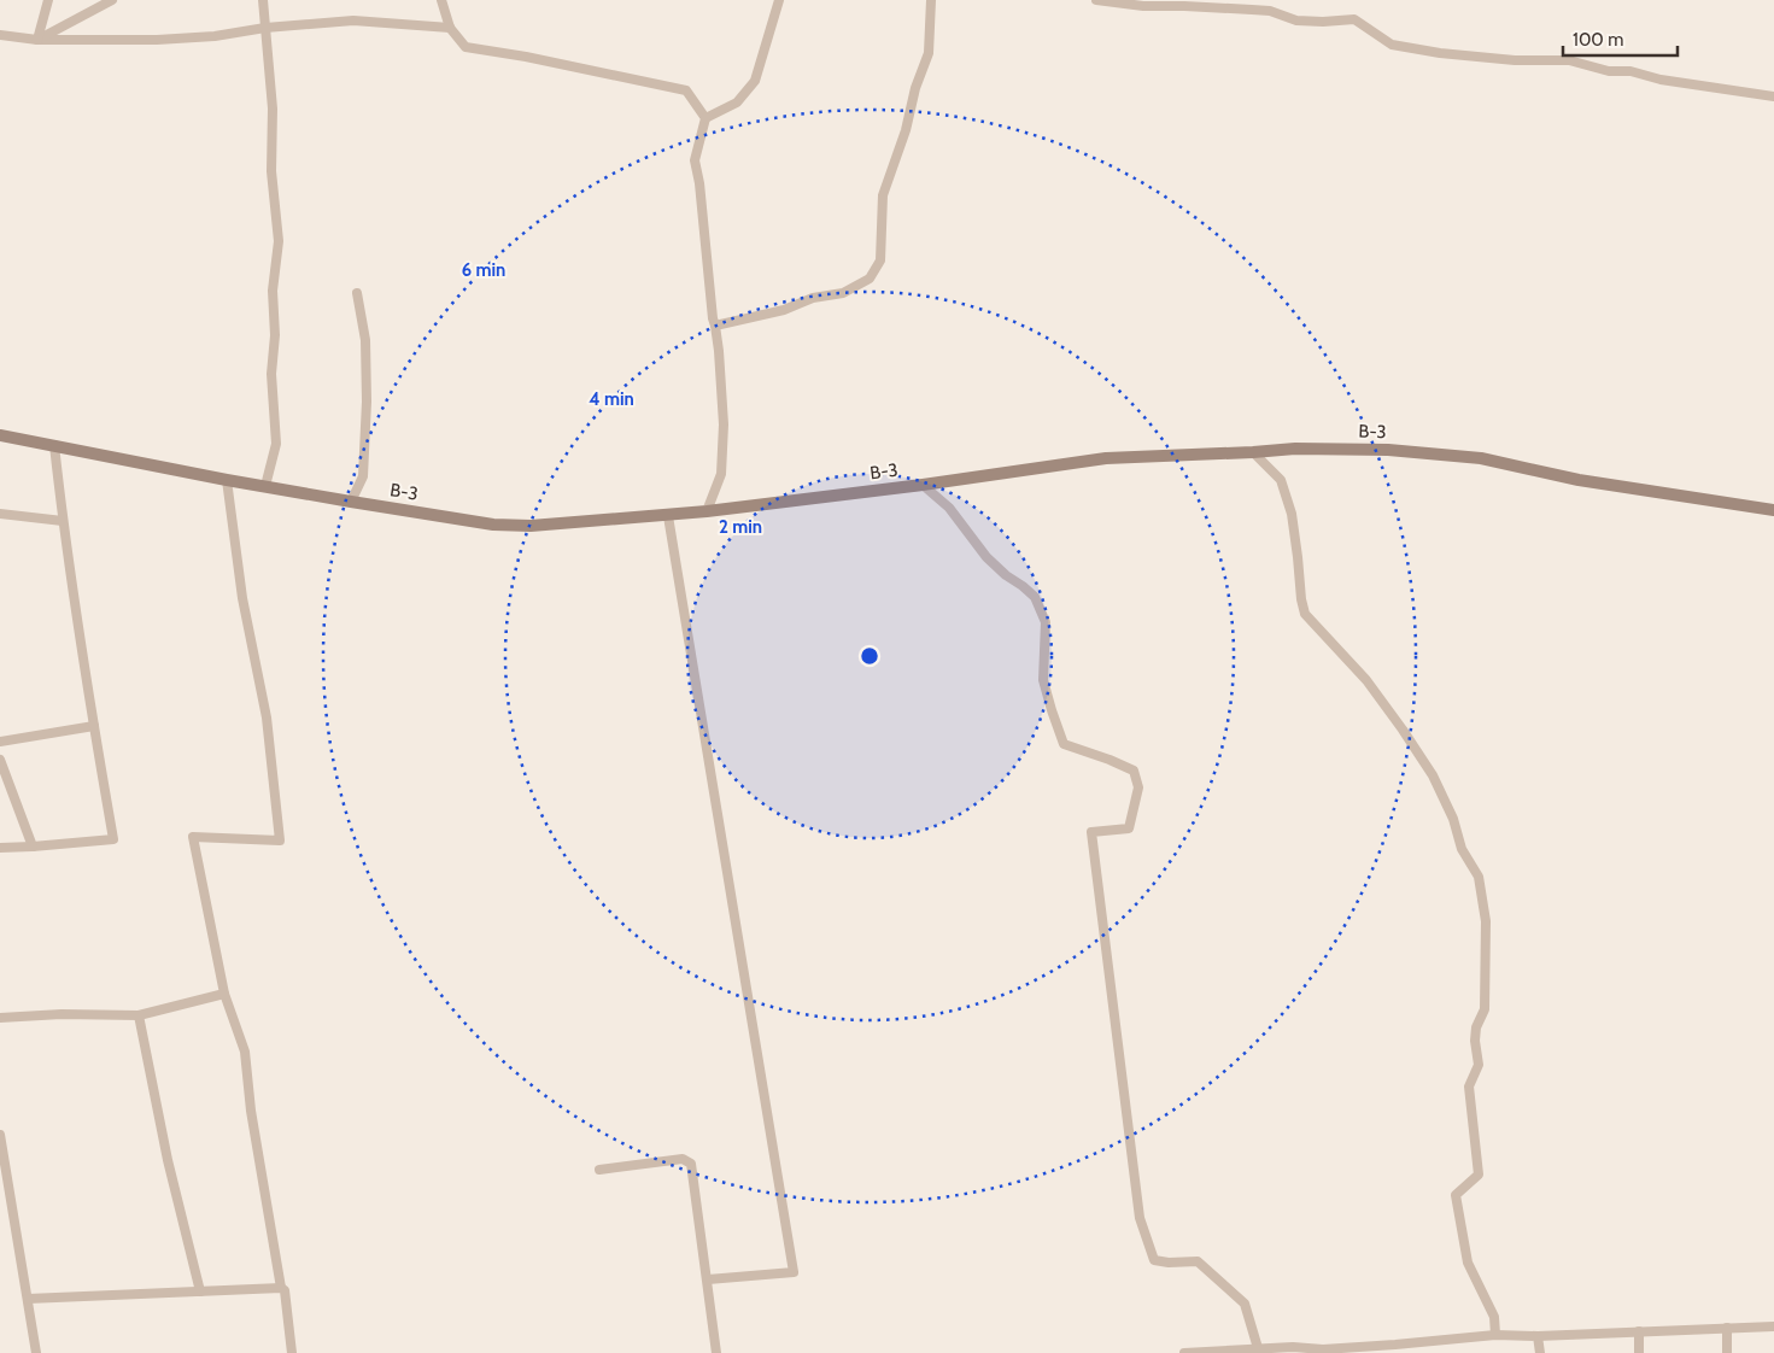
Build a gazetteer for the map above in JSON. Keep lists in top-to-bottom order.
{
  "streets": {
    "main road": ["B-3"]
  },
  "scale_bar": "100 m",
  "rings": ["6 min", "4 min", "2 min"]
}
